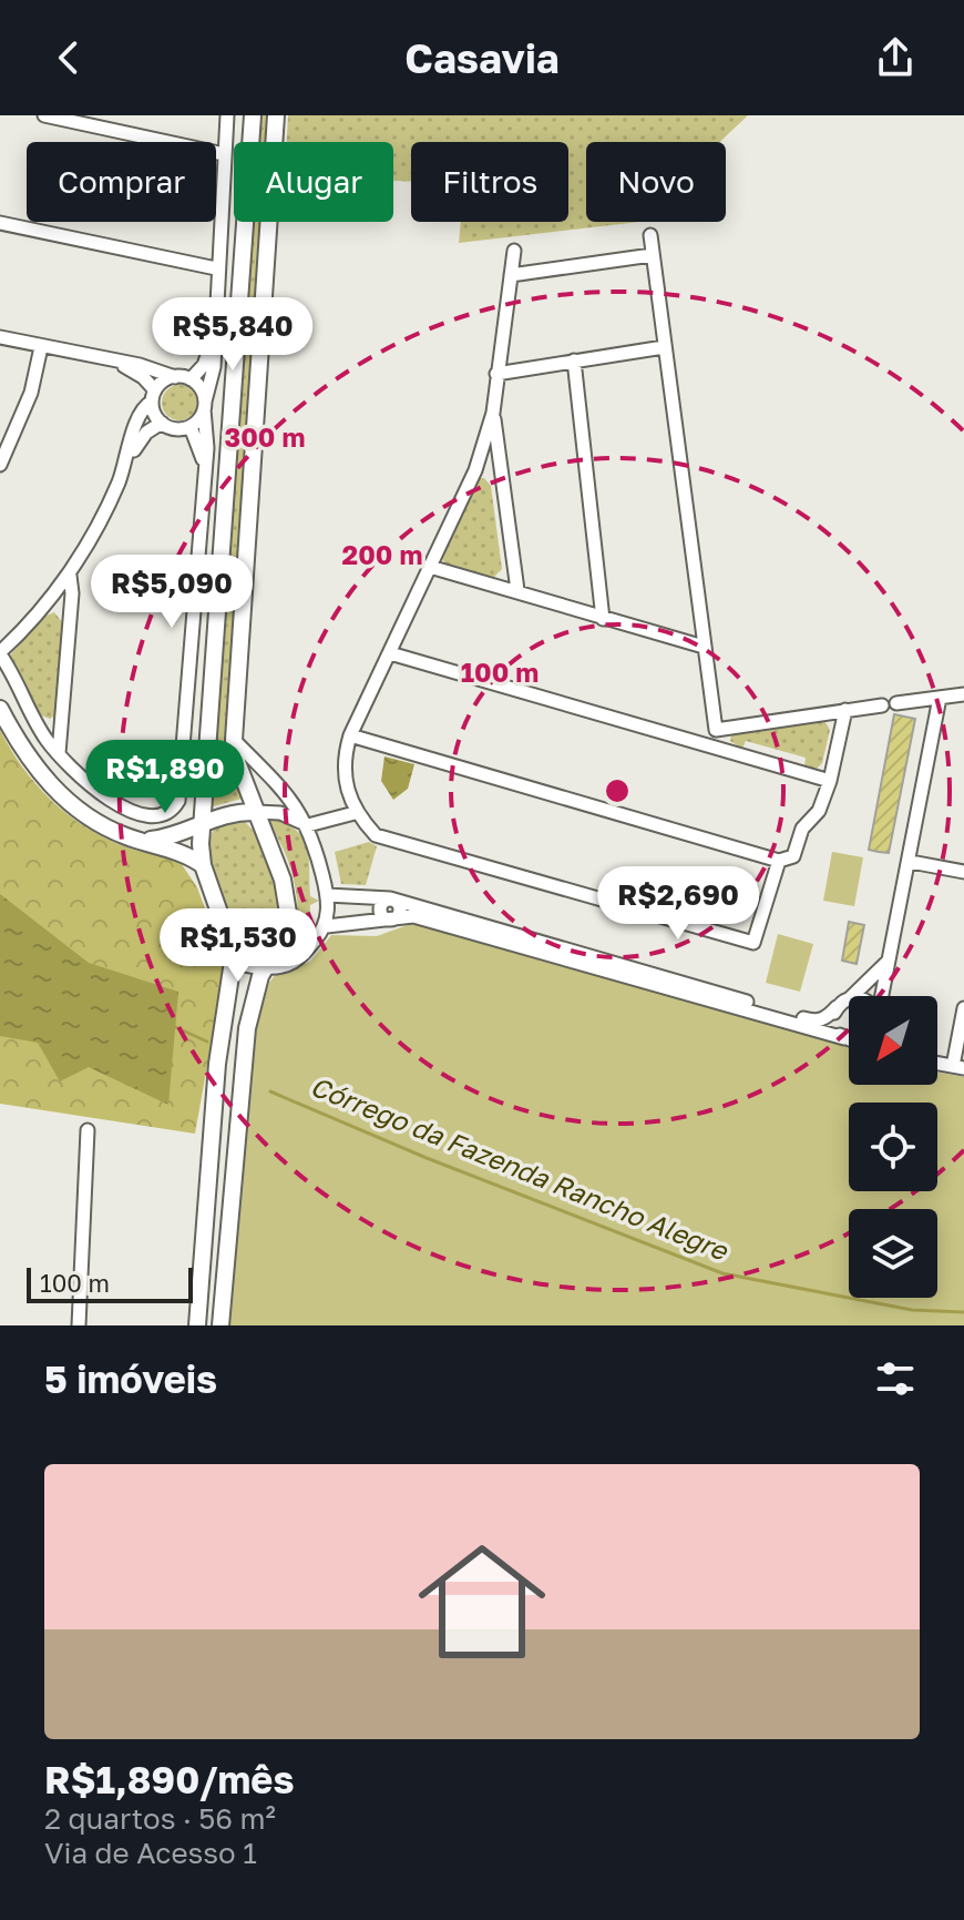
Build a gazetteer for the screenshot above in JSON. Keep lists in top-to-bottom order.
{
  "water": ["Córrego da Fazenda Rancho Alegre"],
  "scale_bar": "100 m",
  "north": "bottom left",
  "page": {
    "header": "Casavia",
    "chip": [
      "Comprar",
      "Alugar",
      "Filtros",
      "Novo"
    ],
    "price": [
      "R$5,840",
      "R$5,090",
      "R$1,890",
      "R$2,690",
      "R$1,530"
    ],
    "scale": "100 m",
    "heading": "5 imóveis",
    "list": [
      {
        "name": "R$1,890/mês",
        "note": "2 quartos · 56 m² · Via de Acesso 1"
      }
    ]
  },
  "rings": ["300 m", "200 m", "100 m"]
}
